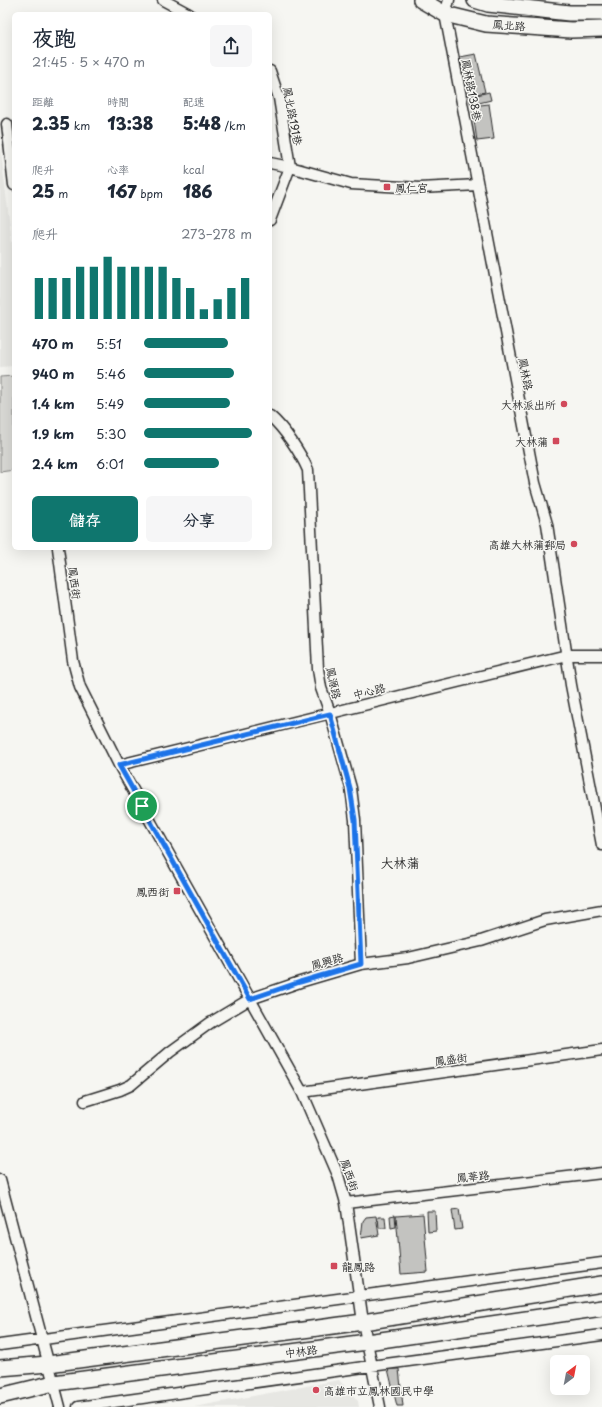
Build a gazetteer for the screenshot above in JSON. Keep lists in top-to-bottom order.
{
  "streets": {
    "street": [
      "鳳北路",
      "鳳林路138巷",
      "鳳北路191巷",
      "鳳林路",
      "鳳西街",
      "鳳源路",
      "中心路",
      "鳳興路",
      "鳳盛街",
      "鳳華路",
      "中林路"
    ]
  },
  "crossings": [
    ["鳳北路", "鳳林路138巷"],
    ["鳳林路138巷", "鳳林路"],
    ["鳳林路", "中心路"],
    ["鳳西街", "中心路"],
    ["鳳西街", "鳳興路"],
    ["鳳西街", "鳳盛街"],
    ["鳳西街", "鳳華路"],
    ["鳳源路", "中心路"],
    ["鳳源路", "鳳興路"]
  ],
  "districts": ["大林蒲"],
  "places": {
    "transit": [
      "鳳仁宮",
      "大林蒲",
      "鳳西街",
      "龍鳳路"
    ],
    "other": ["大林派出所", "高雄大林蒲郵局", "高雄市立鳳林國民中學"]
  },
  "north": "top right",
  "page": {
    "heading": ["夜跑", "21:45 · 5 × 470 m"],
    "stats": [
      ["距離", "2.35 km"],
      ["時間", "13:38"],
      ["配速", "5:48 /km"],
      ["爬升", "25 m"],
      ["心率", "167 bpm"],
      ["kcal", "186"]
    ],
    "chart": ["爬升", "273–278 m"],
    "list": [
      {
        "name": "470 m",
        "note": "5:51"
      },
      {
        "name": "940 m",
        "note": "5:46"
      },
      {
        "name": "1.4 km",
        "note": "5:49"
      },
      {
        "name": "1.9 km",
        "note": "5:30"
      },
      {
        "name": "2.4 km",
        "note": "6:01"
      }
    ],
    "buttons": ["儲存", "分享"]
  }
}
